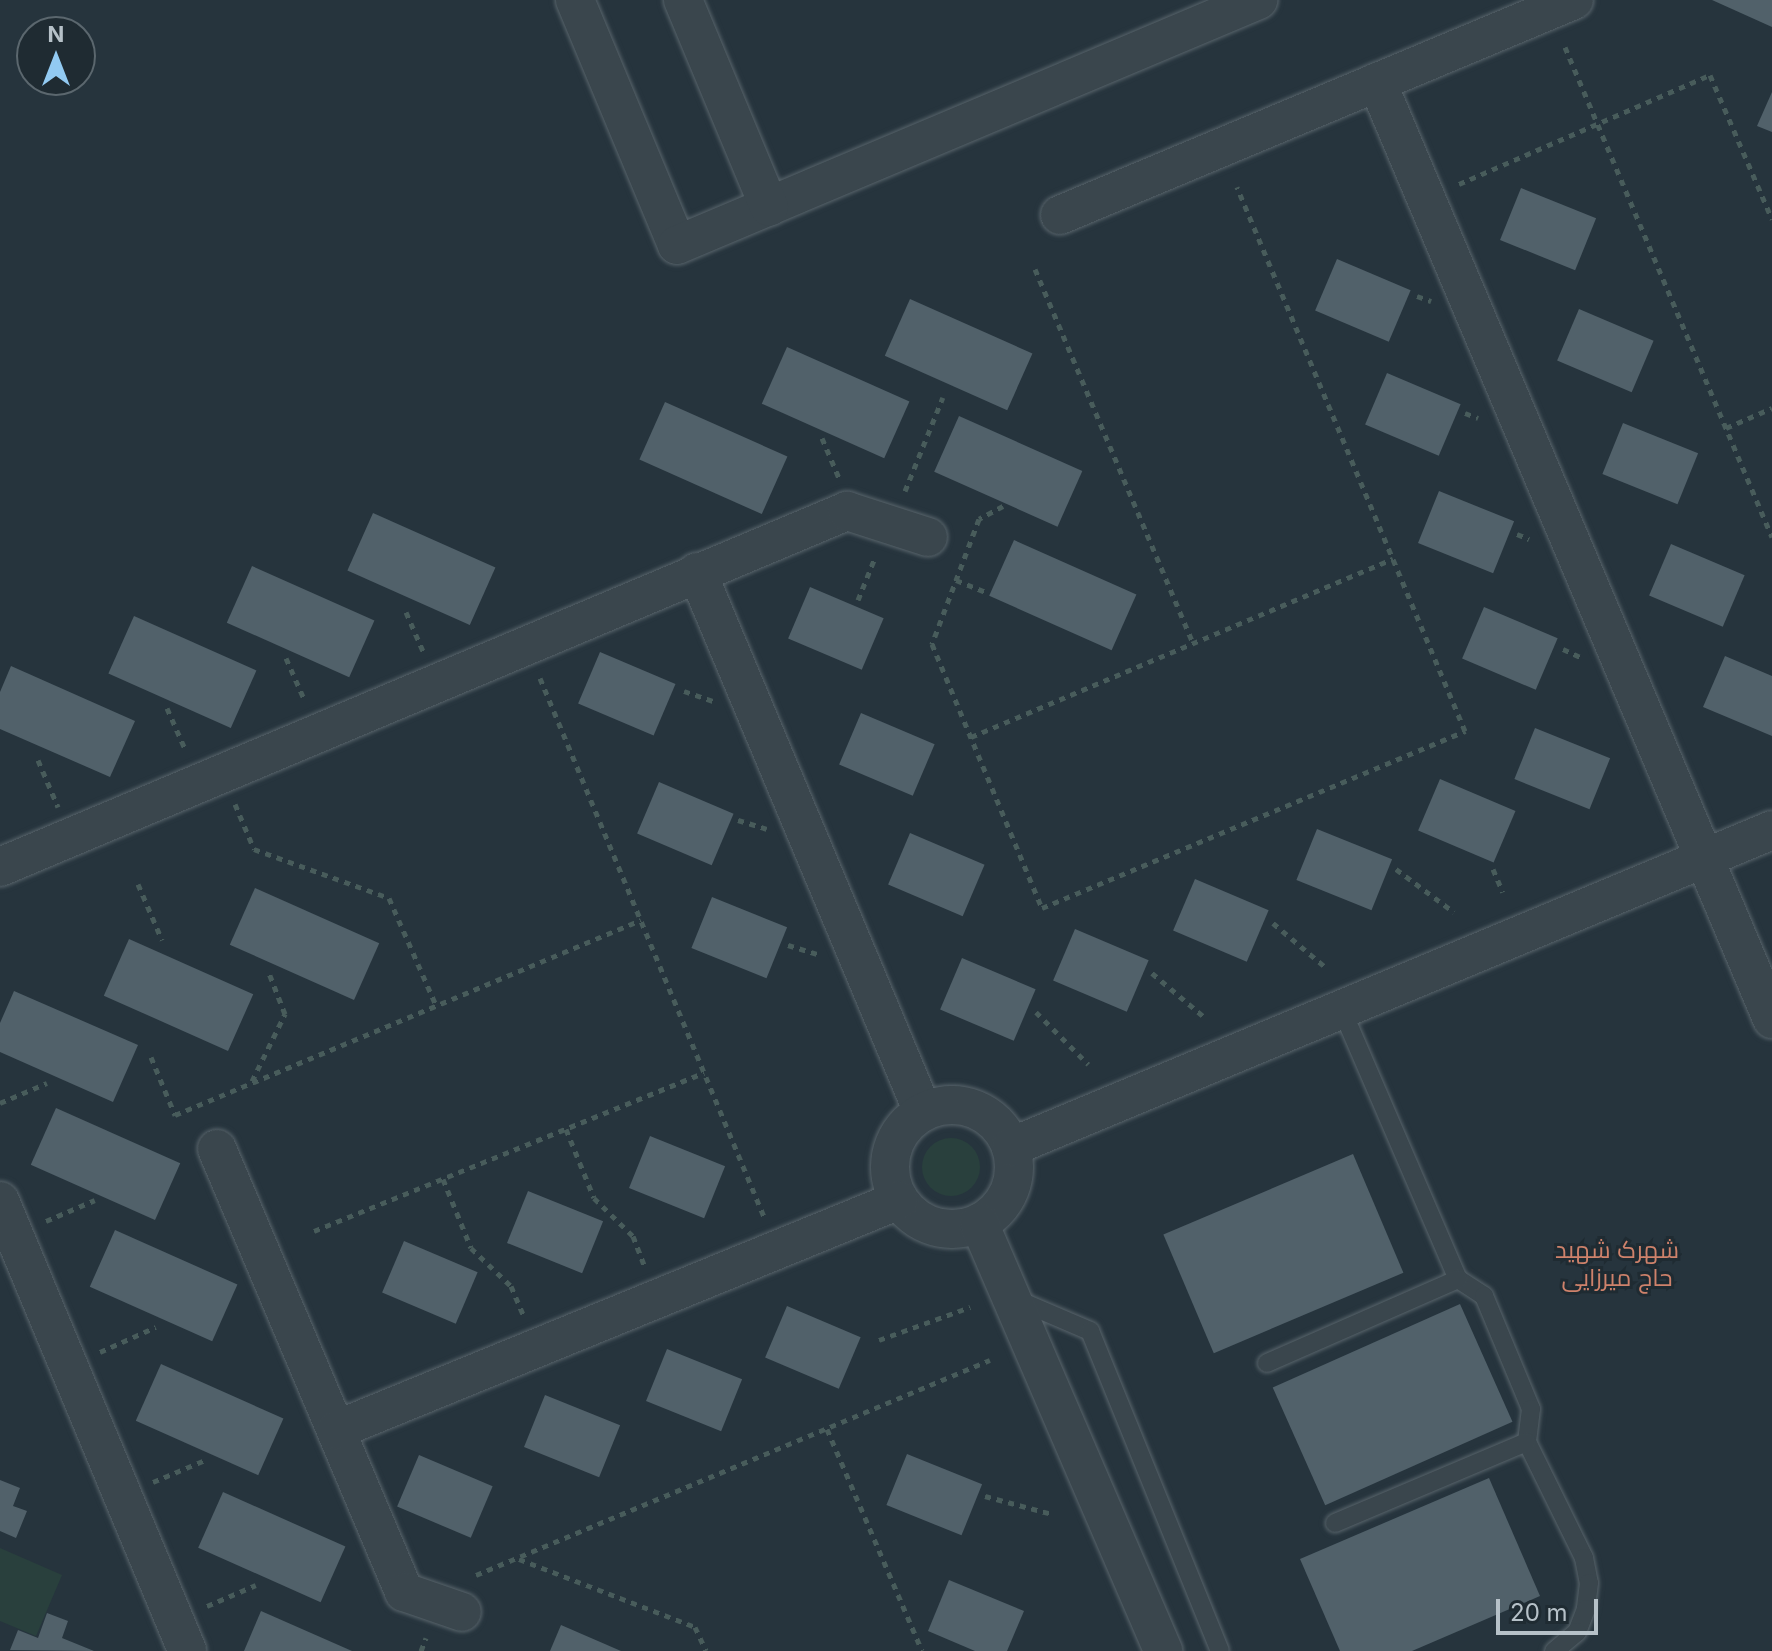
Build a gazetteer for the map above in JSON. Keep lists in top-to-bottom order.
{
  "districts": ["شهرک شهید حاج میرزایی"],
  "scale_bar": "20 m",
  "north": "top"
}
